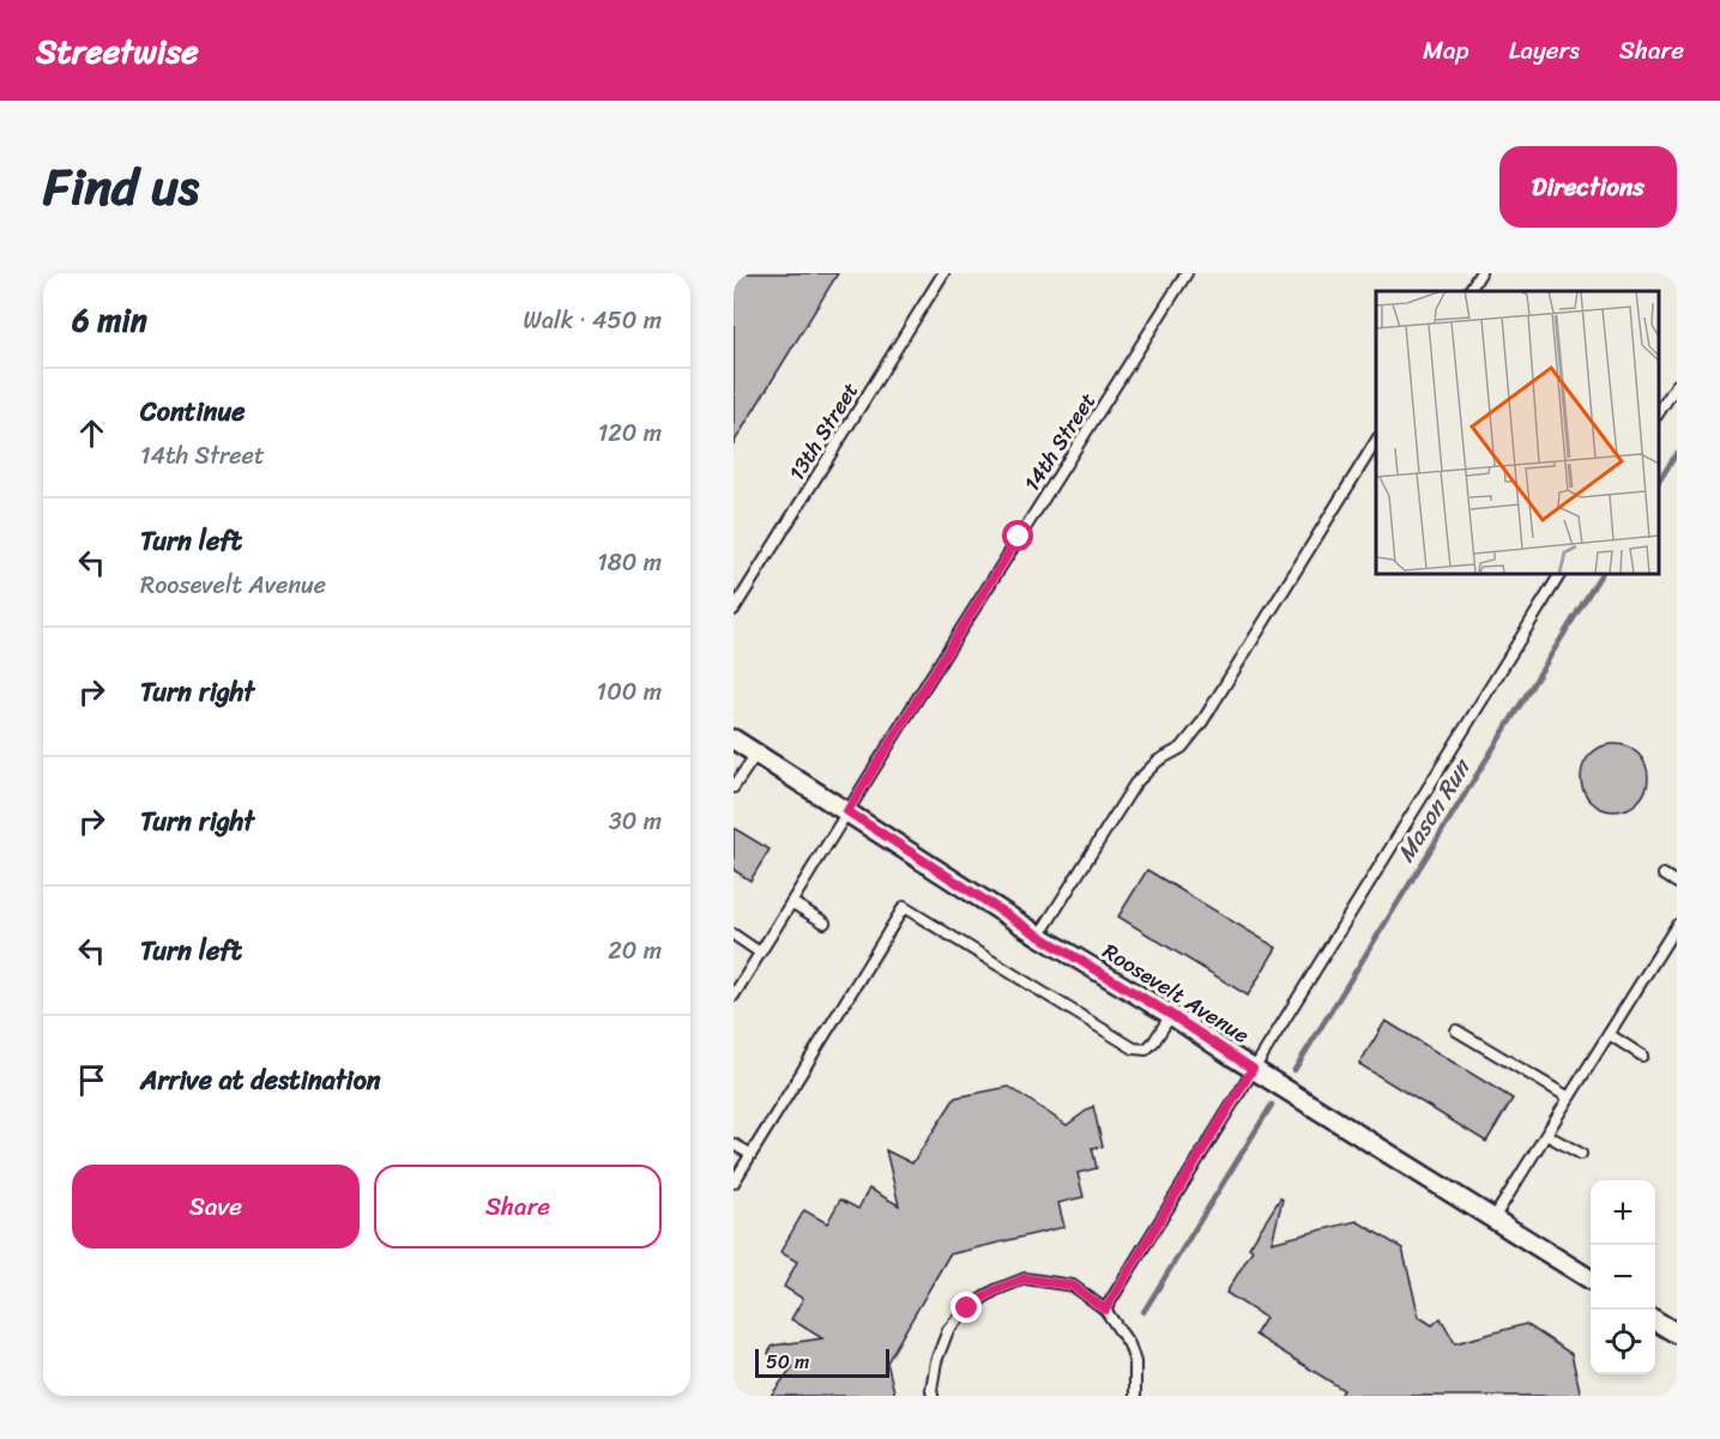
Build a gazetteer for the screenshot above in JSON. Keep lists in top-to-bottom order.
{
  "streets": {
    "street": ["Roosevelt Avenue"],
    "lane": ["13th Street", "14th Street"]
  },
  "crossings": [
    ["14th Street", "Roosevelt Avenue"]
  ],
  "water": ["Mason Run"],
  "scale_bar": "50 m",
  "page": {
    "header": "Streetwise",
    "nav": ["Map", "Layers", "Share"],
    "title": "Find us",
    "buttons": [
      "Directions",
      ["Save", "Share"]
    ],
    "heading": ["6 min", "Walk · 450 m"],
    "list": [
      ["Continue", "14th Street", "120 m"],
      ["Turn left", "Roosevelt Avenue", "180 m"],
      ["Turn right", "100 m"],
      ["Turn right", "30 m"],
      ["Turn left", "20 m"],
      "Arrive at destination"
    ],
    "map_buttons": ["+", "−"],
    "scale": "50 m"
  }
}
